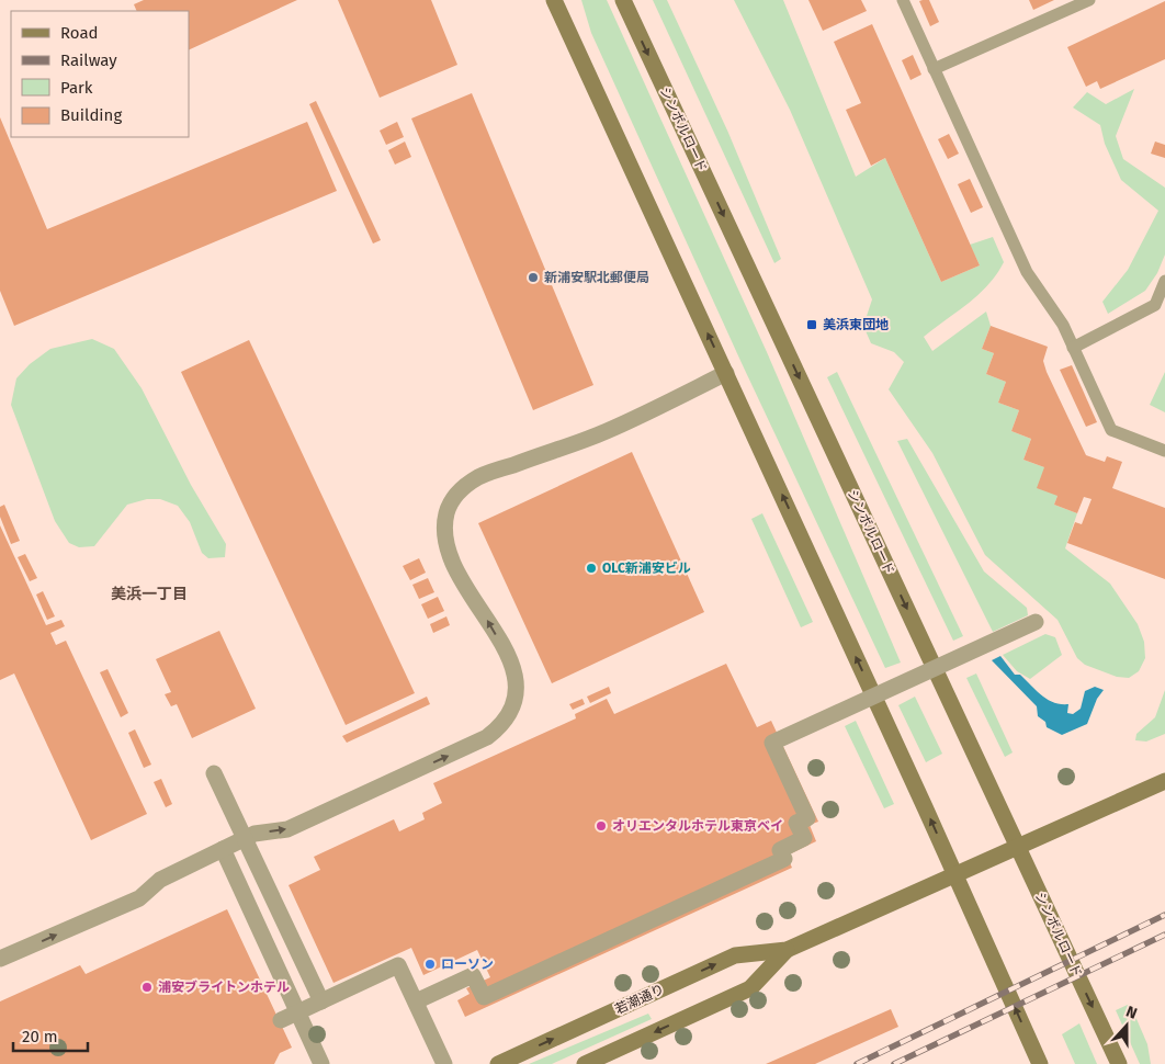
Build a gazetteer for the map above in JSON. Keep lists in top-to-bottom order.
{
  "streets": {
    "main road": ["シンボルロード", "若潮通り"]
  },
  "crossings": [
    ["シンボルロード", "若潮通り"]
  ],
  "districts": ["美浜一丁目"],
  "places": {
    "other": [
      "新浦安駅北郵便局",
      "OLC新浦安ビル",
      "オリエンタルホテル東京ベイ",
      "ローソン",
      "浦安ブライトンホテル"
    ],
    "transit": ["美浜東団地"]
  },
  "legend": [
    "Road",
    "Railway",
    "Park",
    "Building"
  ],
  "scale_bar": "20 m",
  "north": "top"
}
